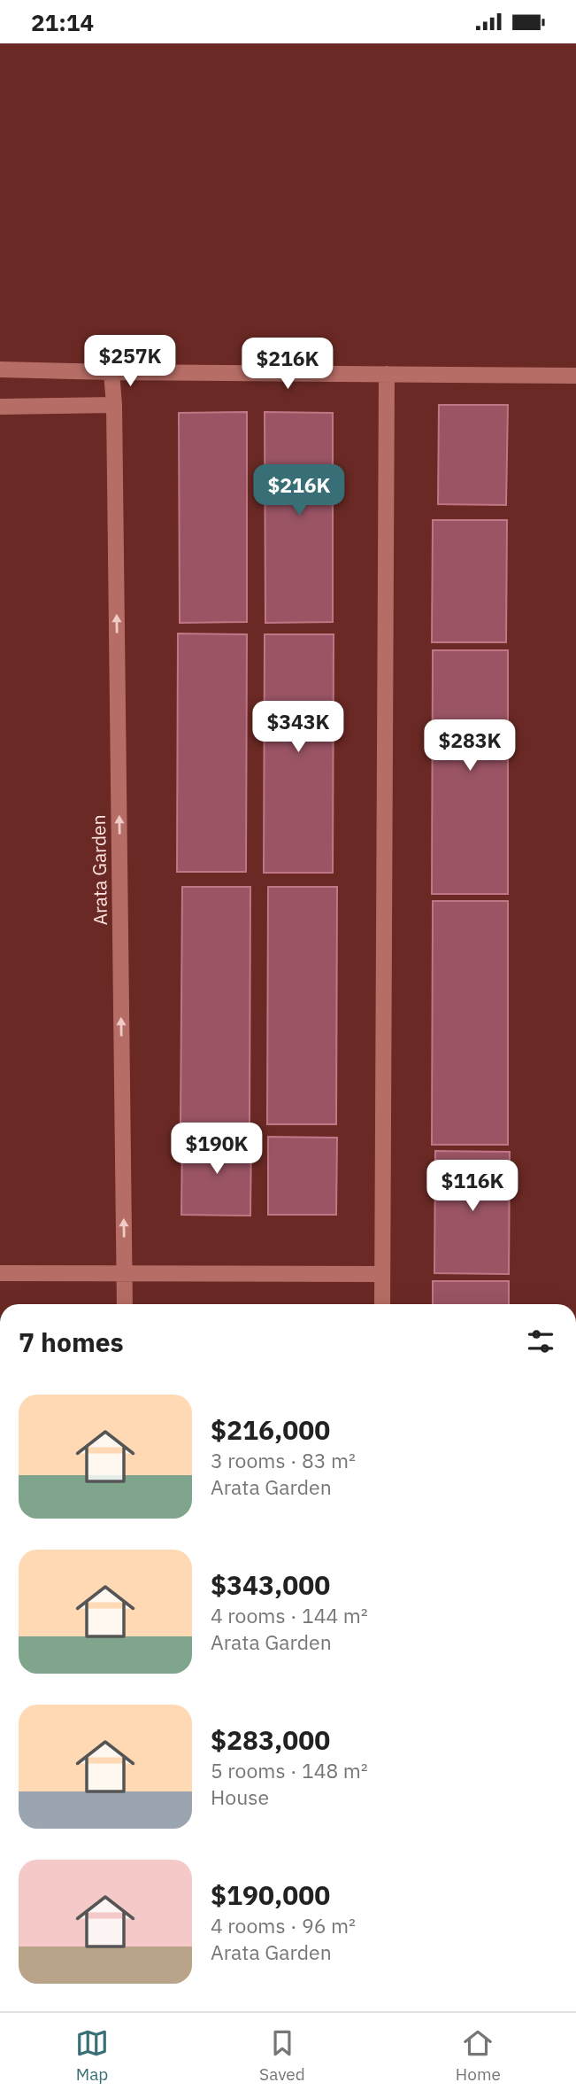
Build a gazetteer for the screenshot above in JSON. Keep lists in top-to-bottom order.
{
  "streets": {
    "street": ["Arata Garden"]
  },
  "one_way": ["Arata Garden"],
  "page": {
    "status": "21:14",
    "price": [
      "$257K",
      "$216K",
      "$216K",
      "$343K",
      "$283K",
      "$190K",
      "$116K"
    ],
    "heading": "7 homes",
    "list": [
      {
        "name": "$216,000",
        "note": "3 rooms · 83 m² · Arata Garden"
      },
      {
        "name": "$343,000",
        "note": "4 rooms · 144 m² · Arata Garden"
      },
      {
        "name": "$283,000",
        "note": "5 rooms · 148 m² · House"
      },
      {
        "name": "$190,000",
        "note": "4 rooms · 96 m² · Arata Garden"
      }
    ],
    "tabs": ["Map", "Saved", "Home"]
  }
}
